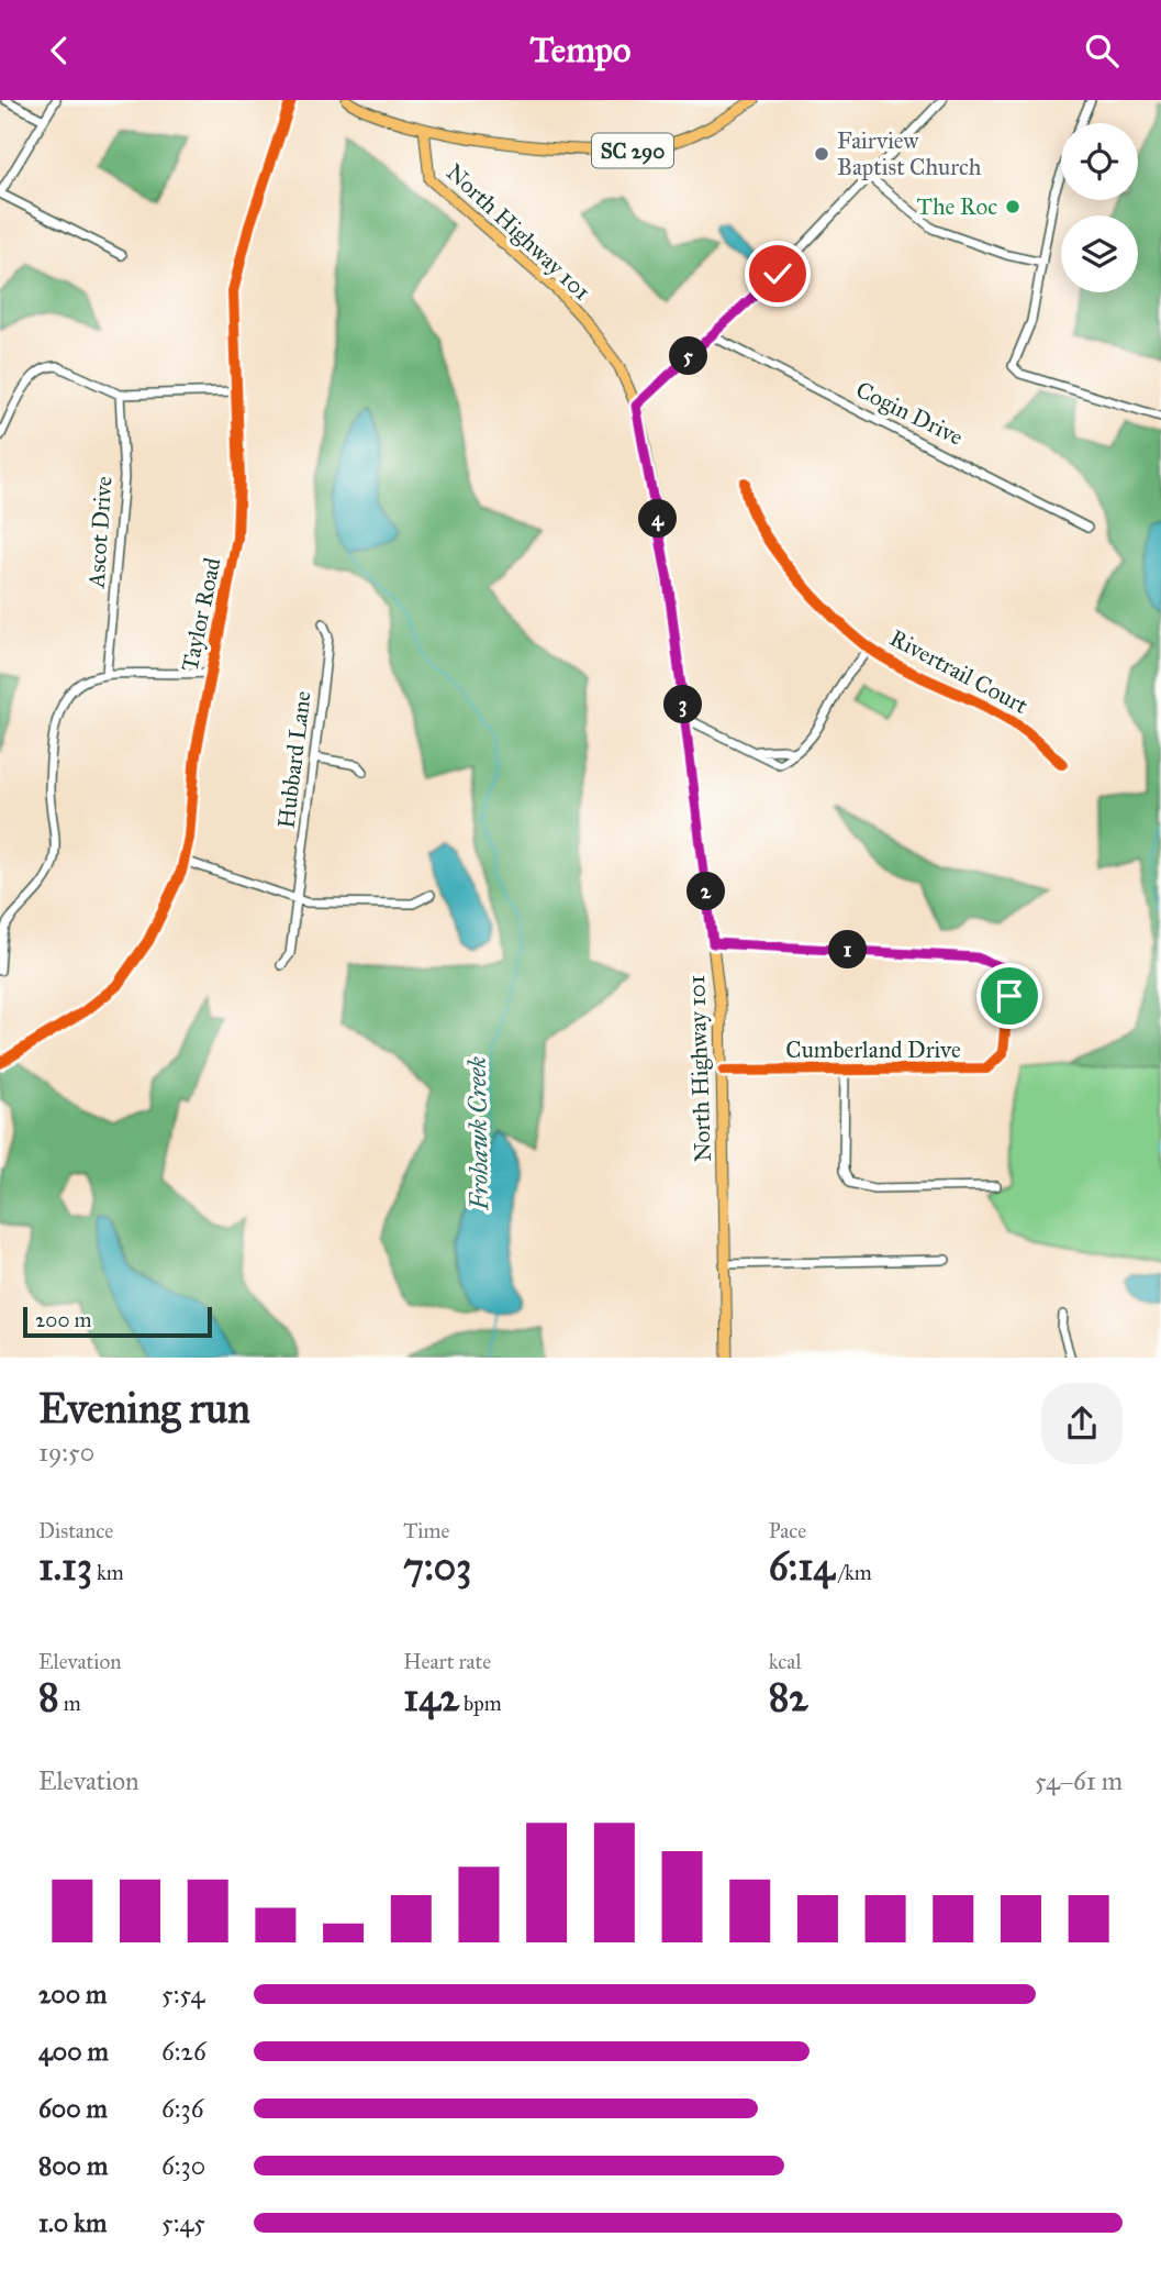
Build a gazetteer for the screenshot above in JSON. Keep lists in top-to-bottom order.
{
  "streets": {
    "main road": ["SC 290", "North Highway 101"],
    "street": [
      "Cogin Drive",
      "Ascot Drive",
      "Taylor Road",
      "Rivertrail Court",
      "Hubbard Lane",
      "Cumberland Drive"
    ]
  },
  "crossings": [
    ["SC 290", "North Highway 101"],
    ["North Highway 101", "Cumberland Drive"]
  ],
  "water": ["Frohawk Creek"],
  "places": ["Fairview Baptist Church", "The Roc"],
  "scale_bar": "200 m",
  "page": {
    "header": "Tempo",
    "pins": [
      "5",
      "4",
      "3",
      "2",
      "1"
    ],
    "scale": "200 m",
    "heading": ["Evening run", "19:50"],
    "stats": [
      ["Distance", "1.13 km"],
      ["Time", "7:03"],
      ["Pace", "6:14 /km"],
      ["Elevation", "8 m"],
      ["Heart rate", "142 bpm"],
      ["kcal", "82"]
    ],
    "chart": ["Elevation", "54–61 m"],
    "list": [
      {
        "name": "200 m",
        "note": "5:54"
      },
      {
        "name": "400 m",
        "note": "6:26"
      },
      {
        "name": "600 m",
        "note": "6:36"
      },
      {
        "name": "800 m",
        "note": "6:30"
      },
      {
        "name": "1.0 km",
        "note": "5:45"
      }
    ]
  }
}
